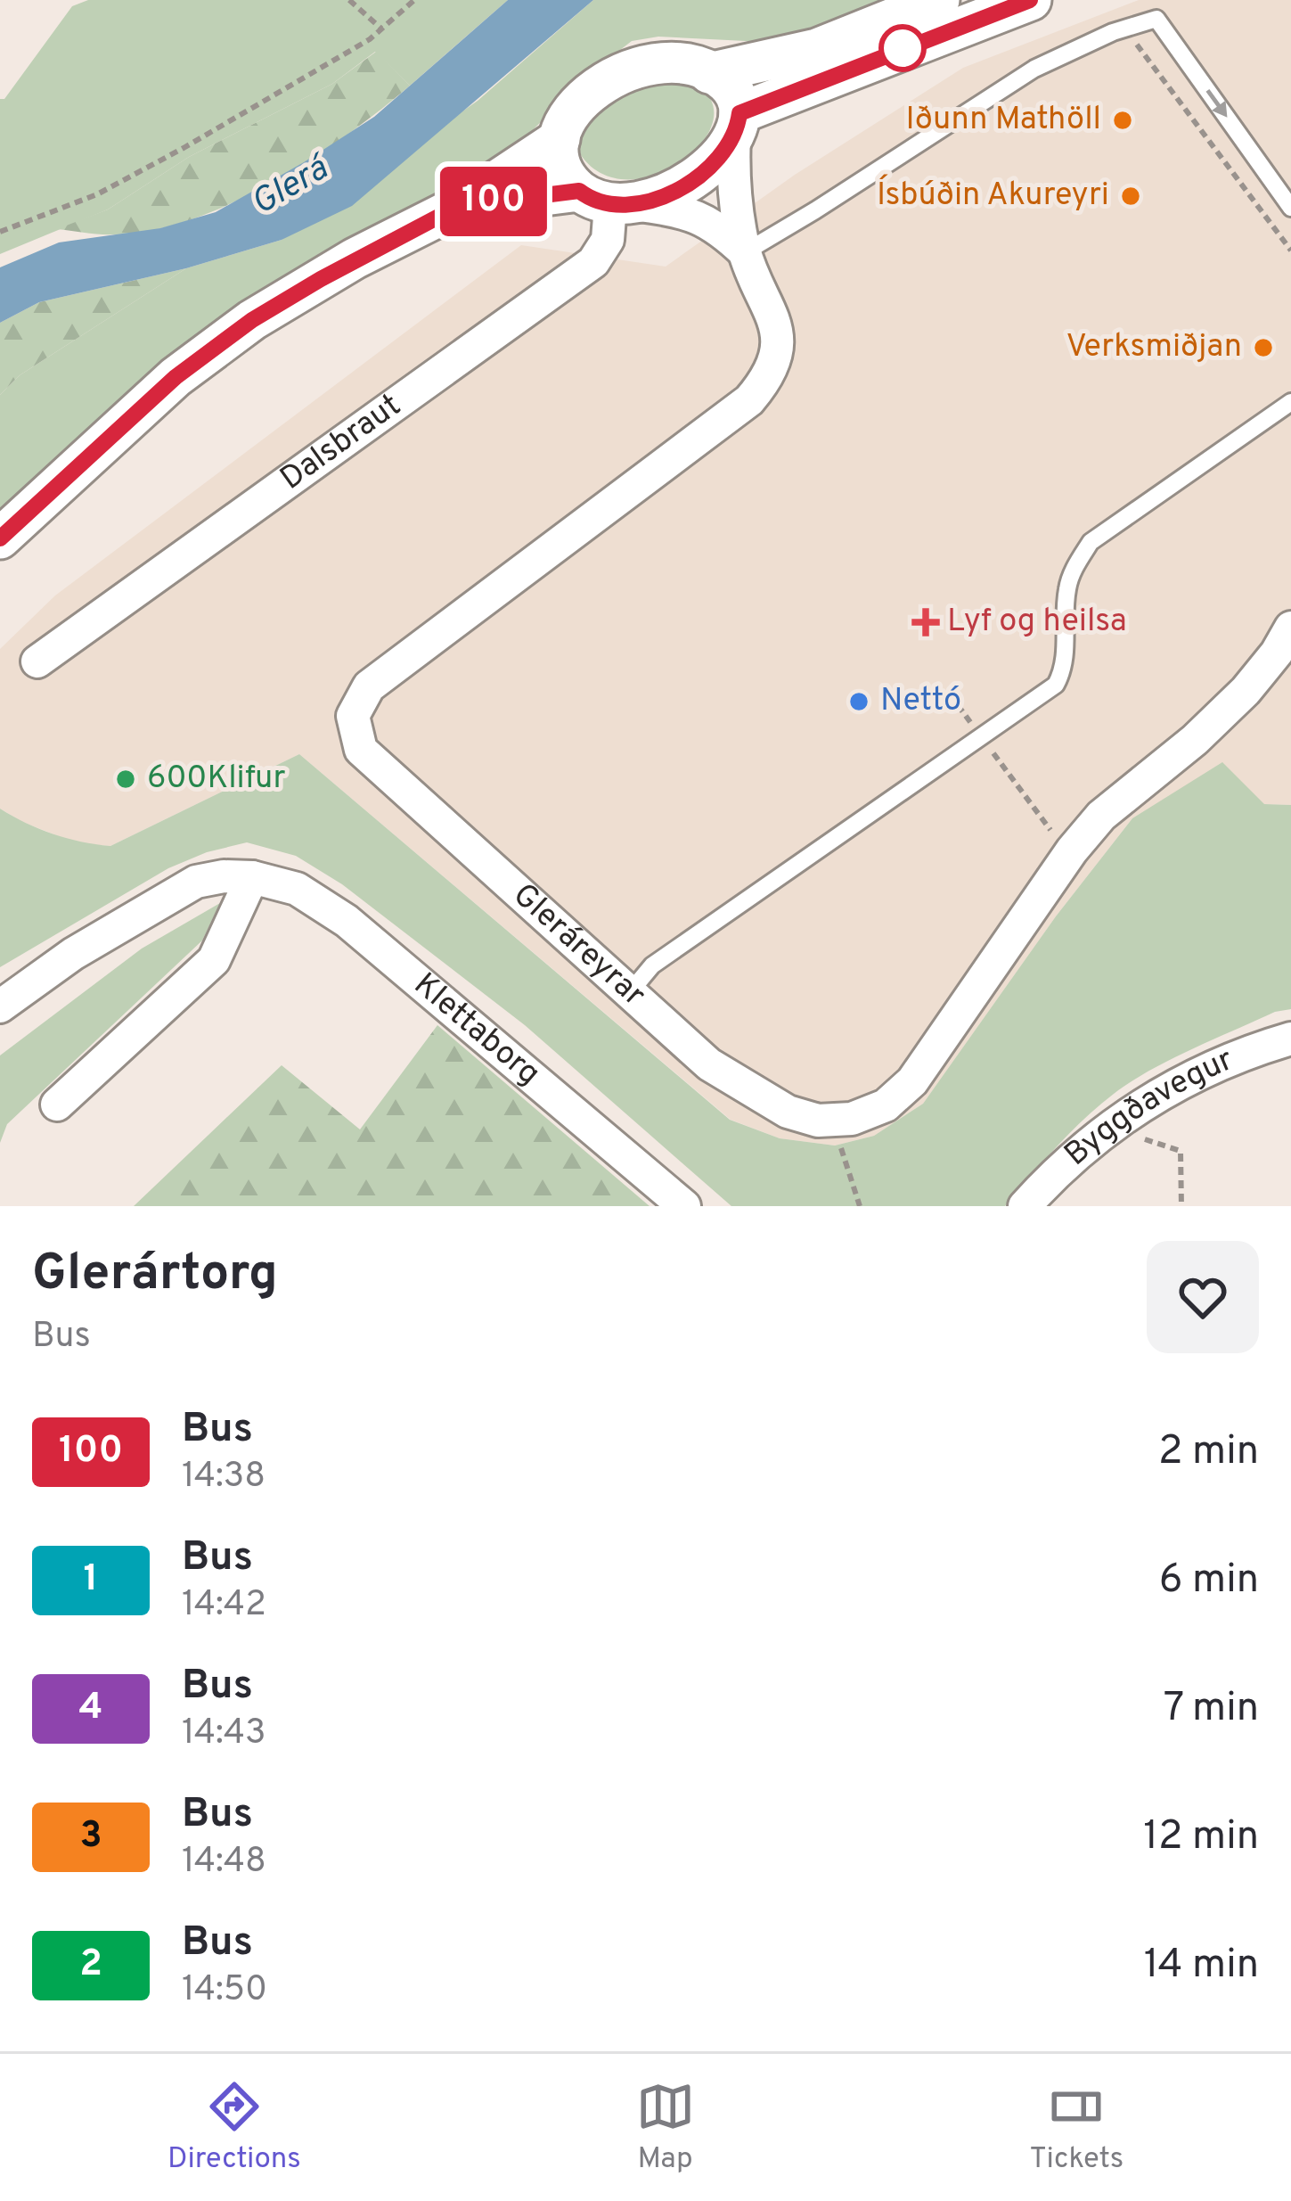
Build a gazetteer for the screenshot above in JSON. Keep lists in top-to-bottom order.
{
  "streets": {
    "street": [
      "Dalsbraut",
      "Gleráreyrar",
      "Klettaborg",
      "Byggðavegur"
    ]
  },
  "crossings": [
    ["Dalsbraut", "Gleráreyrar"]
  ],
  "water": ["Glerá"],
  "places": {
    "other": [
      "Iðunn Mathöll",
      "Ísbúðin Akureyri",
      "Verksmiðjan",
      "Nettó",
      "600Klifur"
    ],
    "health": ["Lyf og heilsa"]
  },
  "lines": ["bus line 100"],
  "page": {
    "on_map": "100",
    "heading": ["Glerártorg", "Bus"],
    "list": [
      {
        "mark": "100",
        "name": "Bus",
        "note": "14:38",
        "value": "2 min"
      },
      {
        "mark": "1",
        "name": "Bus",
        "note": "14:42",
        "value": "6 min"
      },
      {
        "mark": "4",
        "name": "Bus",
        "note": "14:43",
        "value": "7 min"
      },
      {
        "mark": "3",
        "name": "Bus",
        "note": "14:48",
        "value": "12 min"
      },
      {
        "mark": "2",
        "name": "Bus",
        "note": "14:50",
        "value": "14 min"
      }
    ],
    "tabs": ["Directions", "Map", "Tickets"]
  }
}
